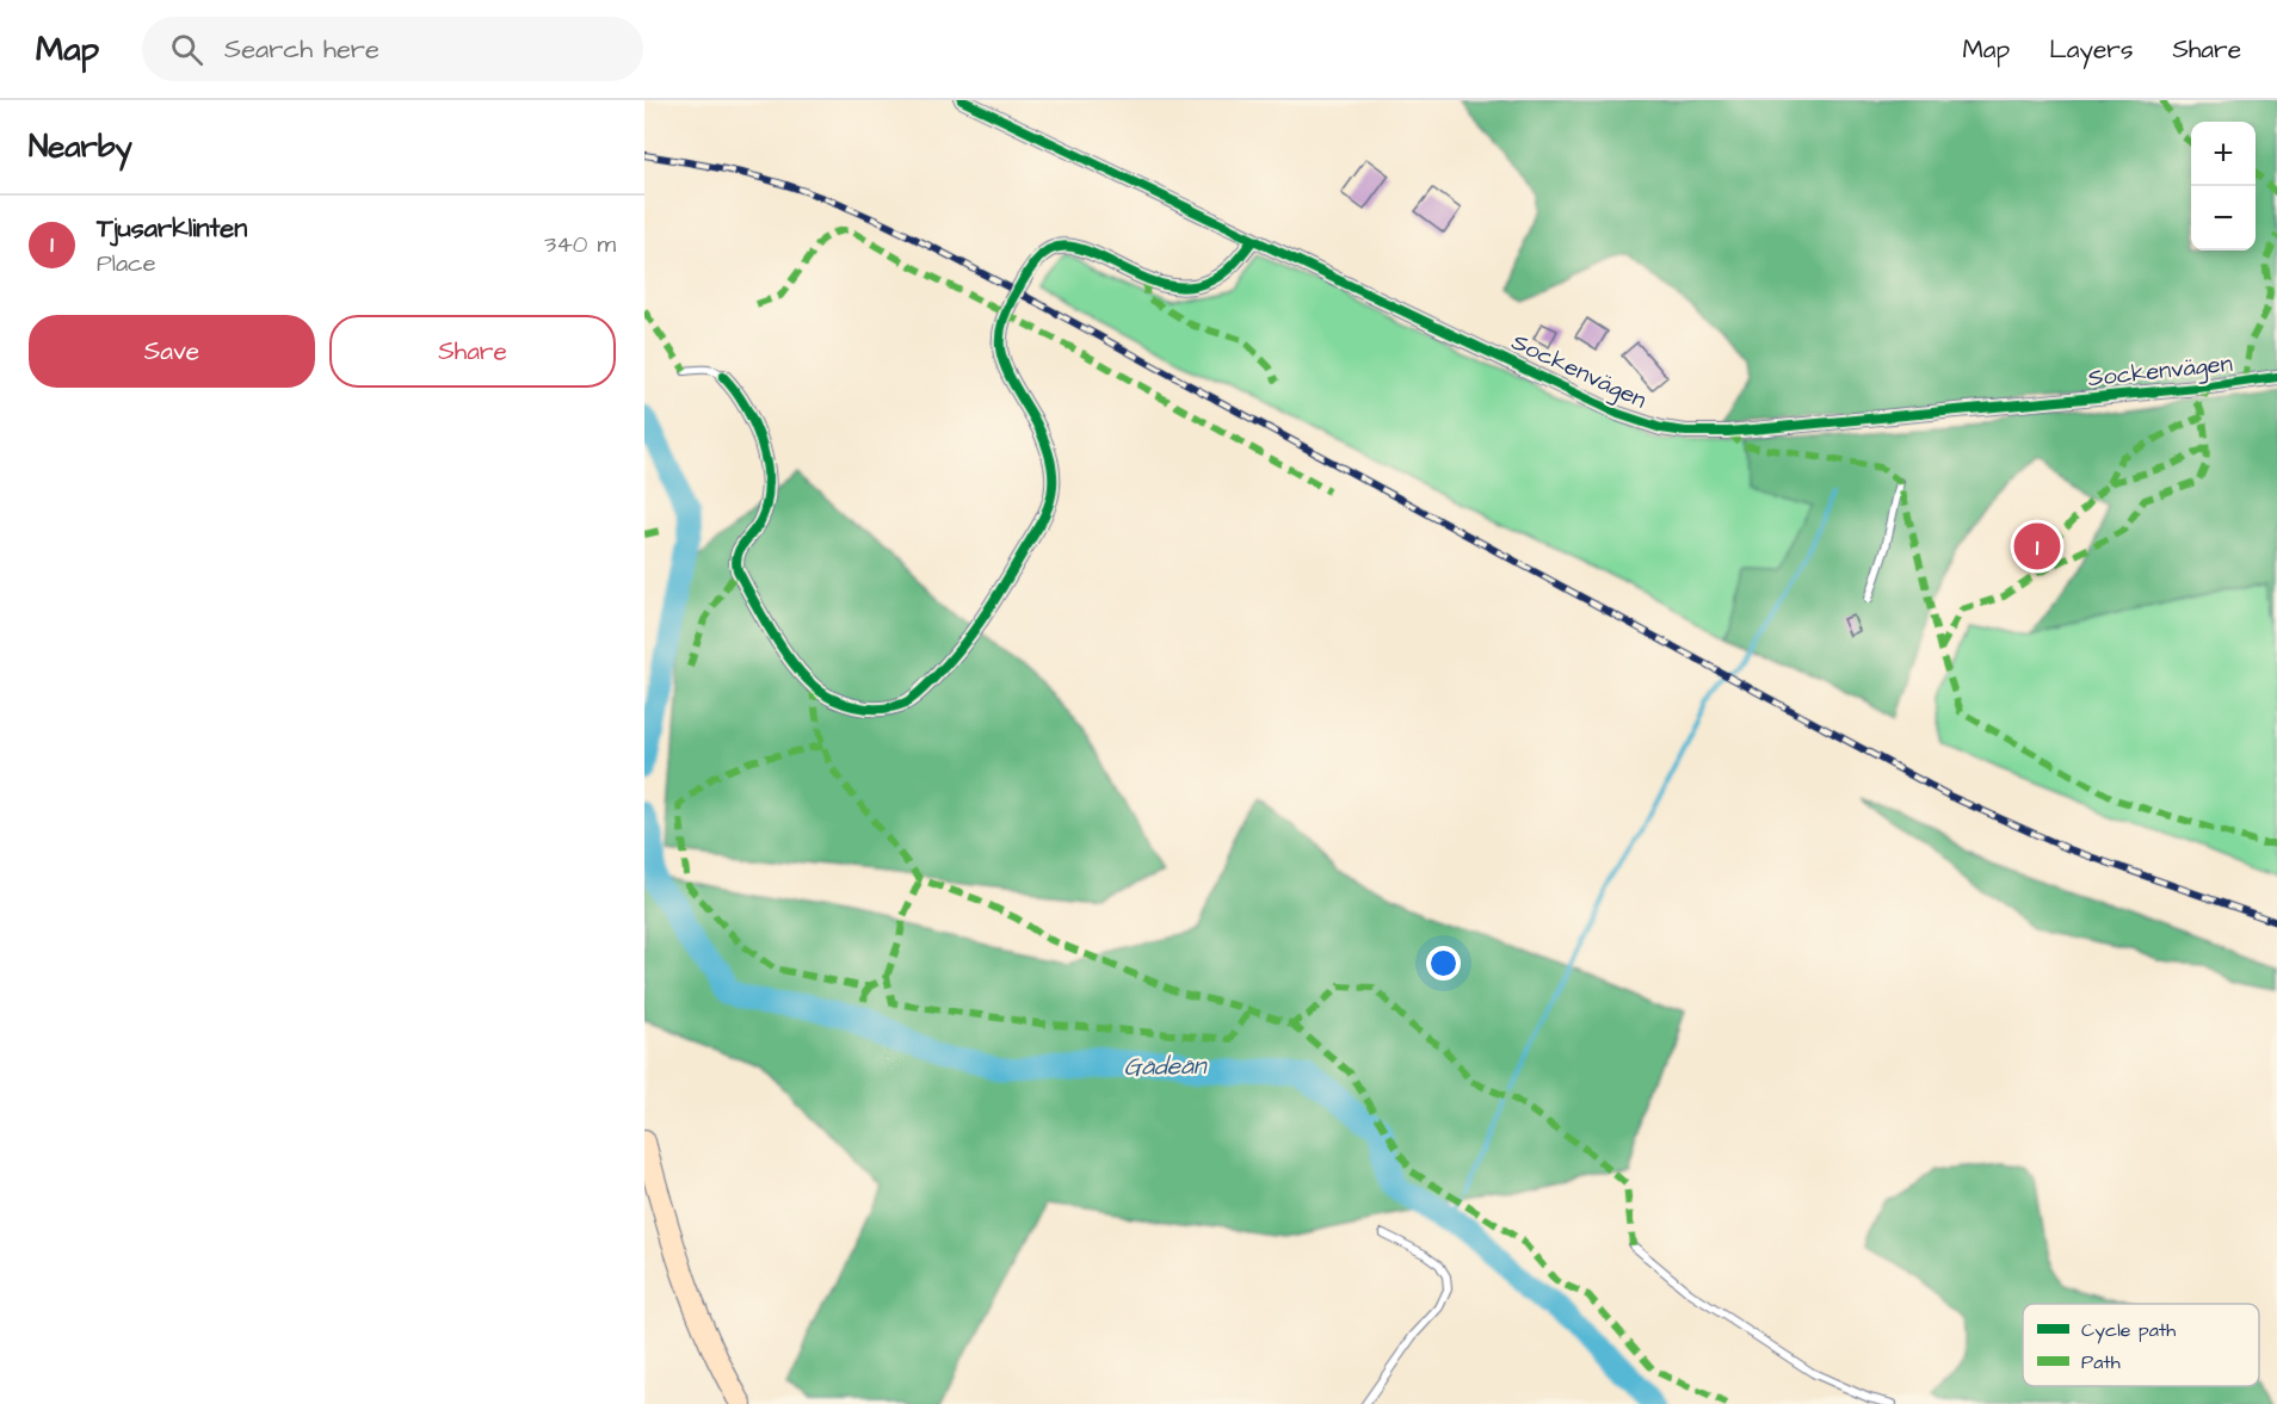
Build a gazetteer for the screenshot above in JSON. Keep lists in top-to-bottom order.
{
  "streets": {
    "street": ["Sockenvägen"]
  },
  "water": ["Gådeån"],
  "legend": ["Cycle path", "Path"],
  "page": {
    "header": "Map",
    "search": "Search here",
    "nav": ["Map", "Layers", "Share"],
    "heading": "Nearby",
    "map_buttons": ["+", "−"],
    "list": [
      {
        "mark": "1",
        "name": "Tjusarklinten",
        "note": "Place",
        "value": "340 m"
      }
    ],
    "buttons": ["Save", "Share"],
    "pins": "1"
  }
}
